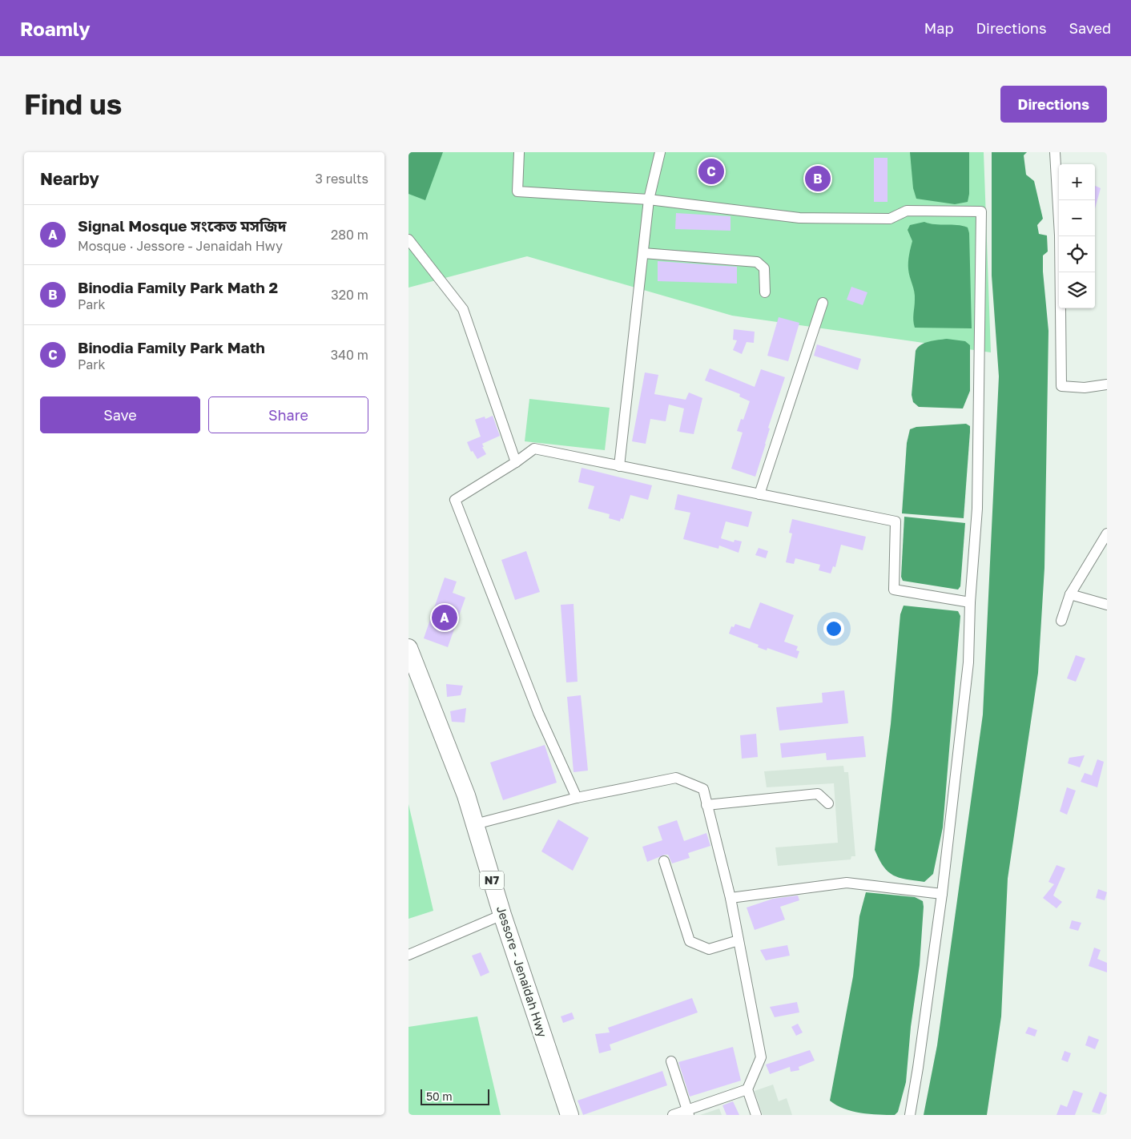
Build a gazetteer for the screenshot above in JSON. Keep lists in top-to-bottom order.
{
  "streets": {
    "highway": ["N7", "Jessore - Jenaidah Hwy"]
  },
  "scale_bar": "50 m",
  "page": {
    "header": "Roamly",
    "nav": ["Map", "Directions", "Saved"],
    "buttons": [
      "Directions",
      ["Save", "Share"]
    ],
    "title": "Find us",
    "heading": ["Nearby", "3 results"],
    "pins": ["C", "B", "A"],
    "map_buttons": ["+", "−"],
    "list": [
      {
        "mark": "A",
        "name": "Signal Mosque সংকেত মসজিদ",
        "note": "Mosque · Jessore - Jenaidah Hwy",
        "value": "280 m"
      },
      {
        "mark": "B",
        "name": "Binodia Family Park Math 2",
        "note": "Park",
        "value": "320 m"
      },
      {
        "mark": "C",
        "name": "Binodia Family Park Math",
        "note": "Park",
        "value": "340 m"
      }
    ],
    "scale": "50 m"
  }
}
